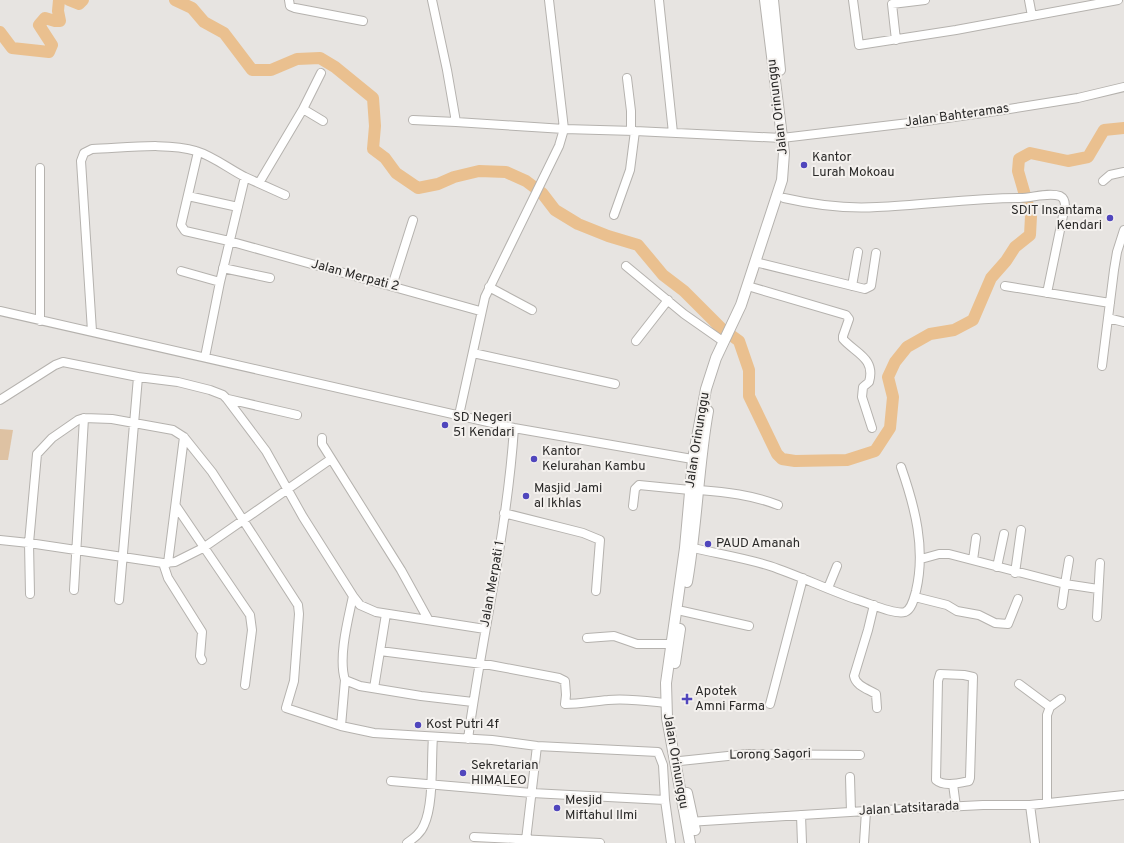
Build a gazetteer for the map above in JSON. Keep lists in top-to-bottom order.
{
  "streets": {
    "street": [
      "Jalan Orinunggu",
      "Jalan Bahteramas",
      "Jalan Merpati 2",
      "Jalan Merpati 1",
      "Lorong Sagori",
      "Jalan Latsitarada"
    ]
  },
  "crossings": [
    ["Jalan Orinunggu", "Jalan Bahteramas"],
    ["Jalan Orinunggu", "Lorong Sagori"],
    ["Jalan Orinunggu", "Jalan Latsitarada"]
  ],
  "places": {
    "other": [
      "Kantor Lurah Mokoau",
      "SDIT Insantama Kendari",
      "SD Negeri 51 Kendari",
      "Kantor Kelurahan Kambu",
      "Masjid Jami al Ikhlas",
      "PAUD Amanah",
      "Kost Putri 4f",
      "Sekretarian HIMALEO",
      "Mesjid Miftahul Ilmi"
    ],
    "health": ["Apotek Amni Farma"]
  }
}
